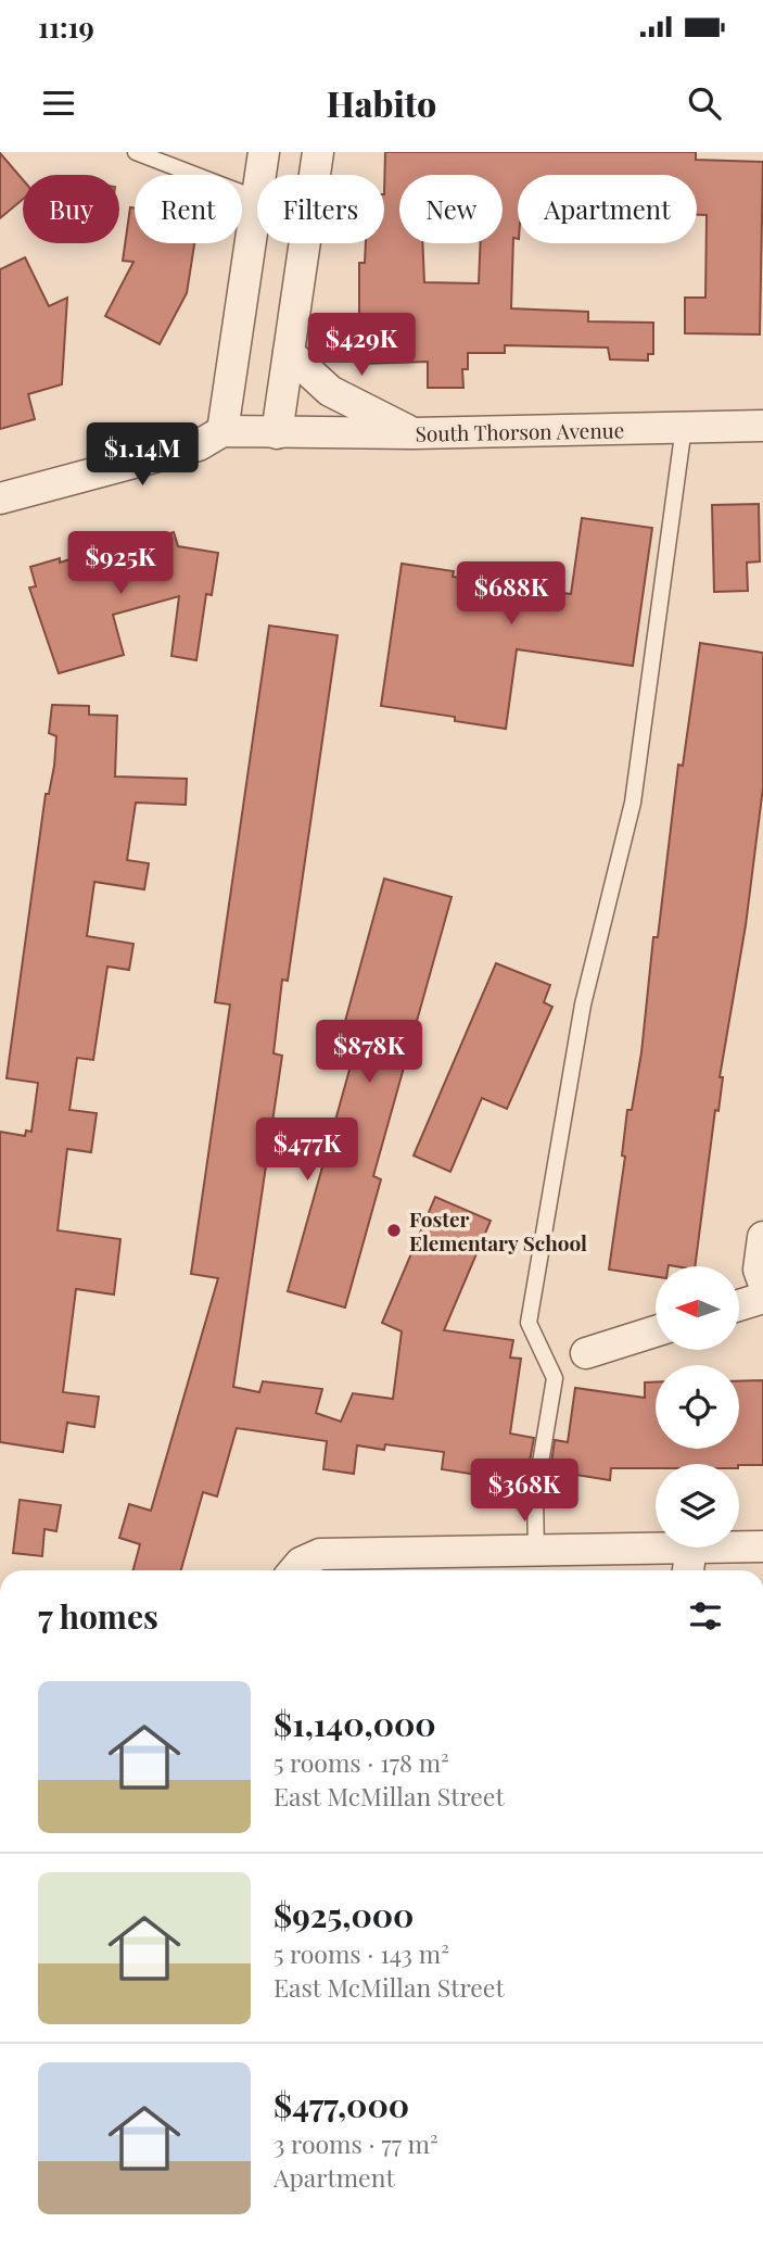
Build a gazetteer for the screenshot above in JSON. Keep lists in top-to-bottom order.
{
  "streets": {
    "street": ["South Thorson Avenue"]
  },
  "places": ["Foster Elementary School"],
  "north": "left",
  "page": {
    "status": "11:19",
    "header": "Habito",
    "chip": [
      "Buy",
      "Rent",
      "Filters",
      "New",
      "Apartment"
    ],
    "price": [
      "$429K",
      "$1.14M",
      "$925K",
      "$688K",
      "$878K",
      "$477K",
      "$368K"
    ],
    "heading": "7 homes",
    "list": [
      {
        "name": "$1,140,000",
        "note": "5 rooms · 178 m² · East McMillan Street"
      },
      {
        "name": "$925,000",
        "note": "5 rooms · 143 m² · East McMillan Street"
      },
      {
        "name": "$477,000",
        "note": "3 rooms · 77 m² · Apartment"
      }
    ]
  }
}
